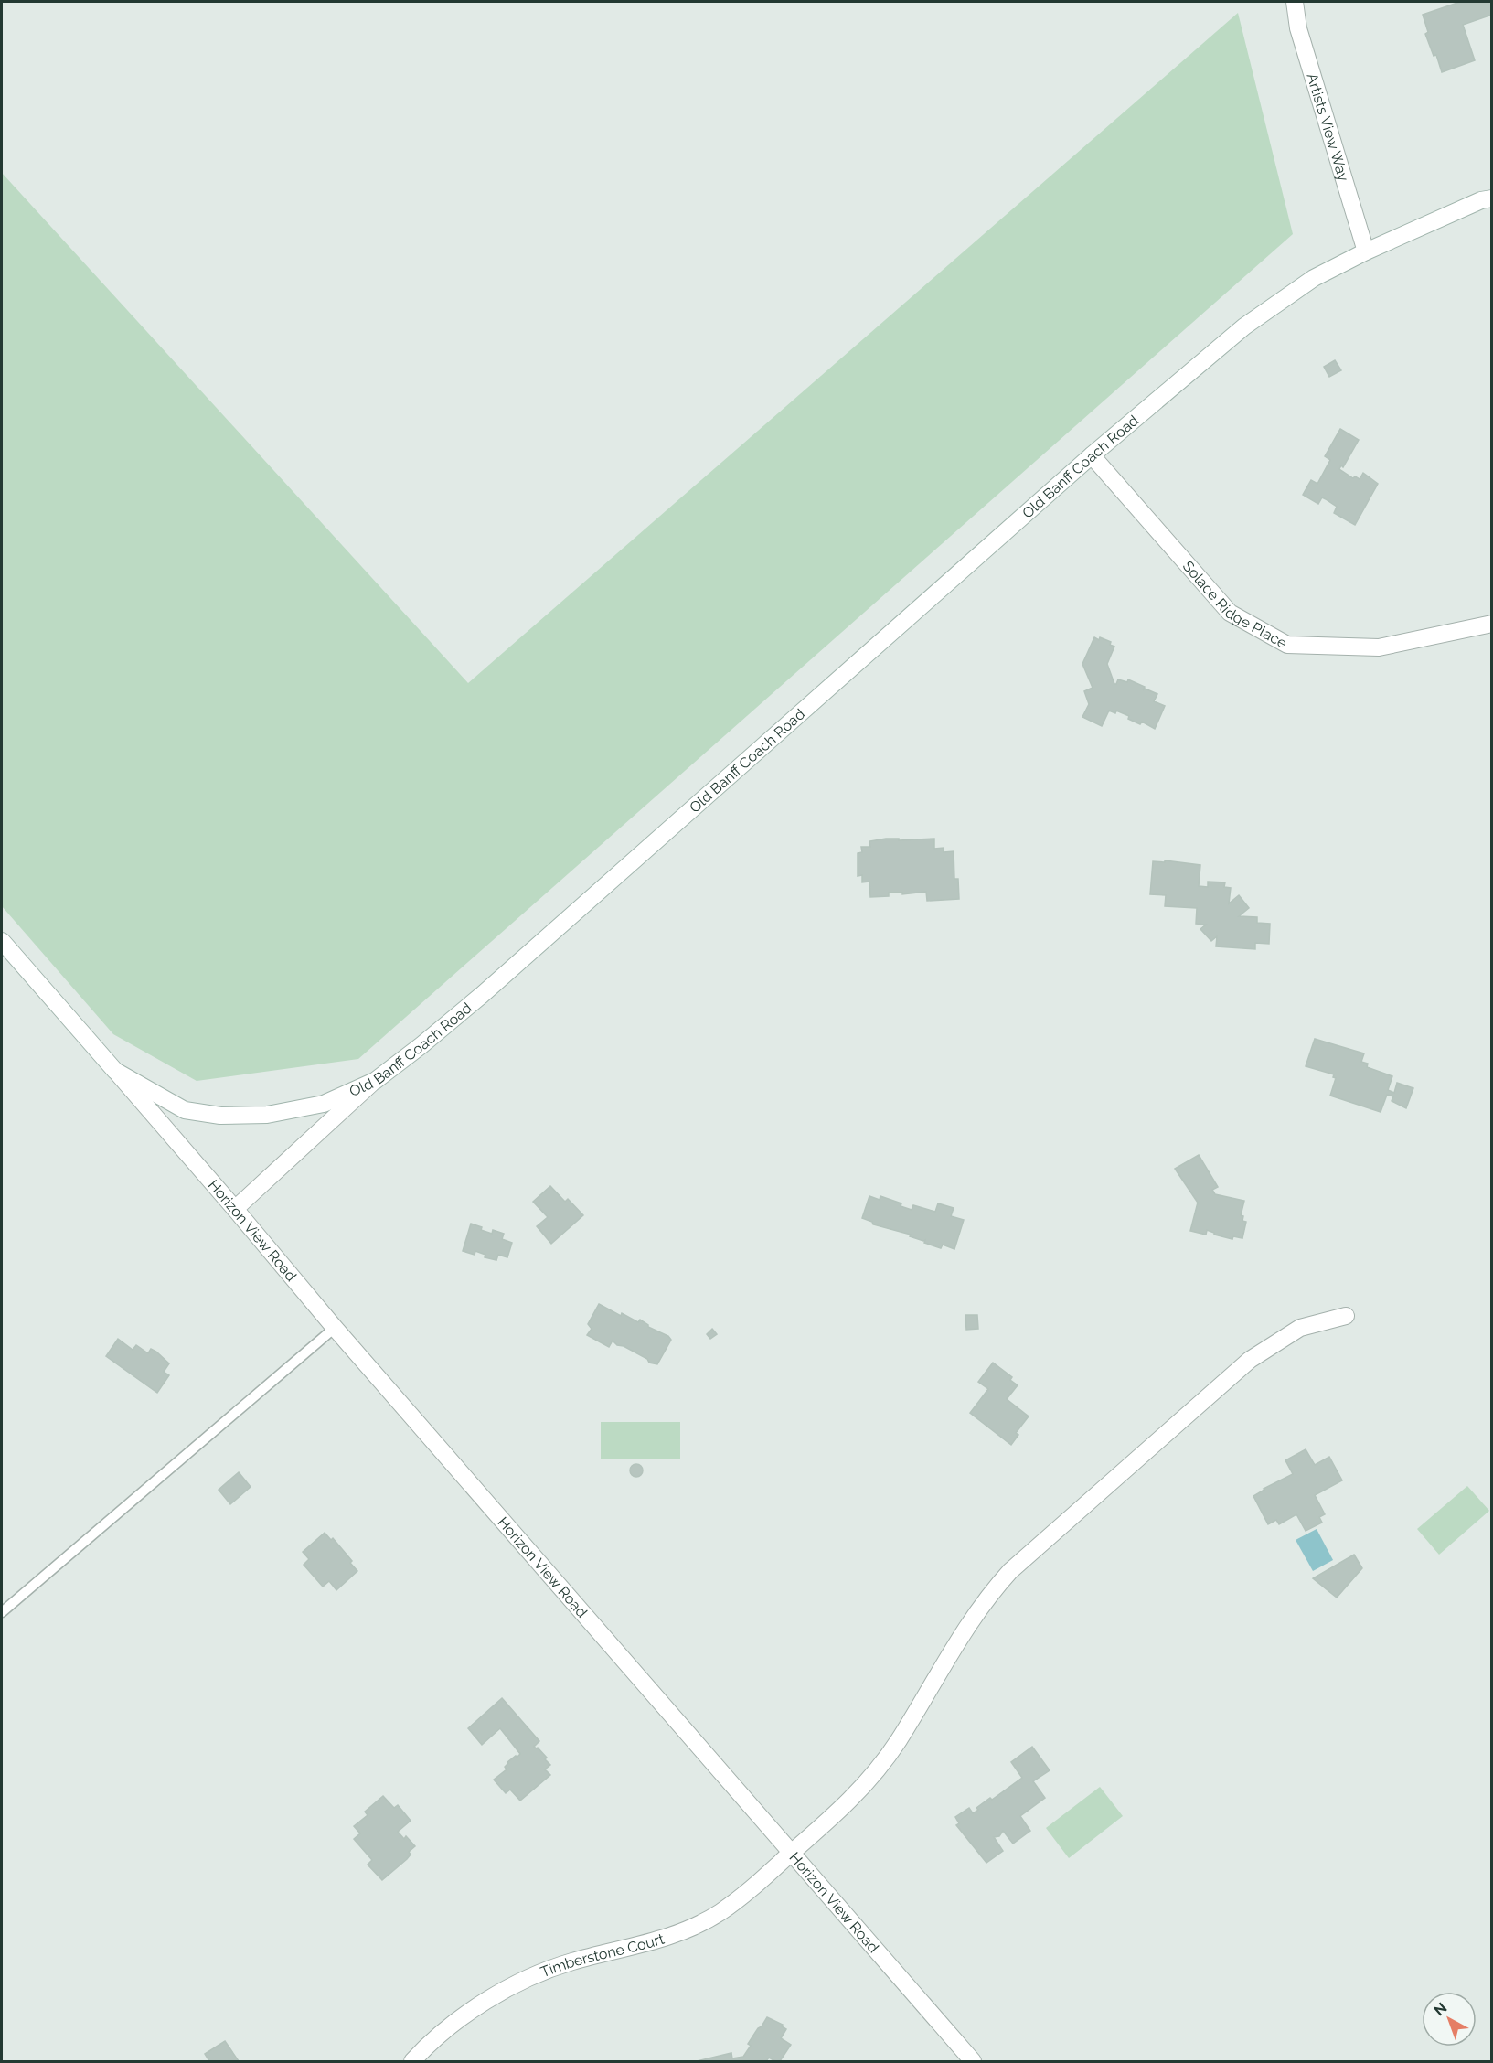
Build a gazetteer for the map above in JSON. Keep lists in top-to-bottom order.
{
  "streets": {
    "street": [
      "Artists View Way",
      "Old Banff Coach Road",
      "Solace Ridge Place",
      "Horizon View Road",
      "Timberstone Court"
    ]
  },
  "crossings": [
    ["Artists View Way", "Old Banff Coach Road"],
    ["Old Banff Coach Road", "Solace Ridge Place"],
    ["Old Banff Coach Road", "Horizon View Road"],
    ["Horizon View Road", "Timberstone Court"]
  ],
  "north": "top left"
}
